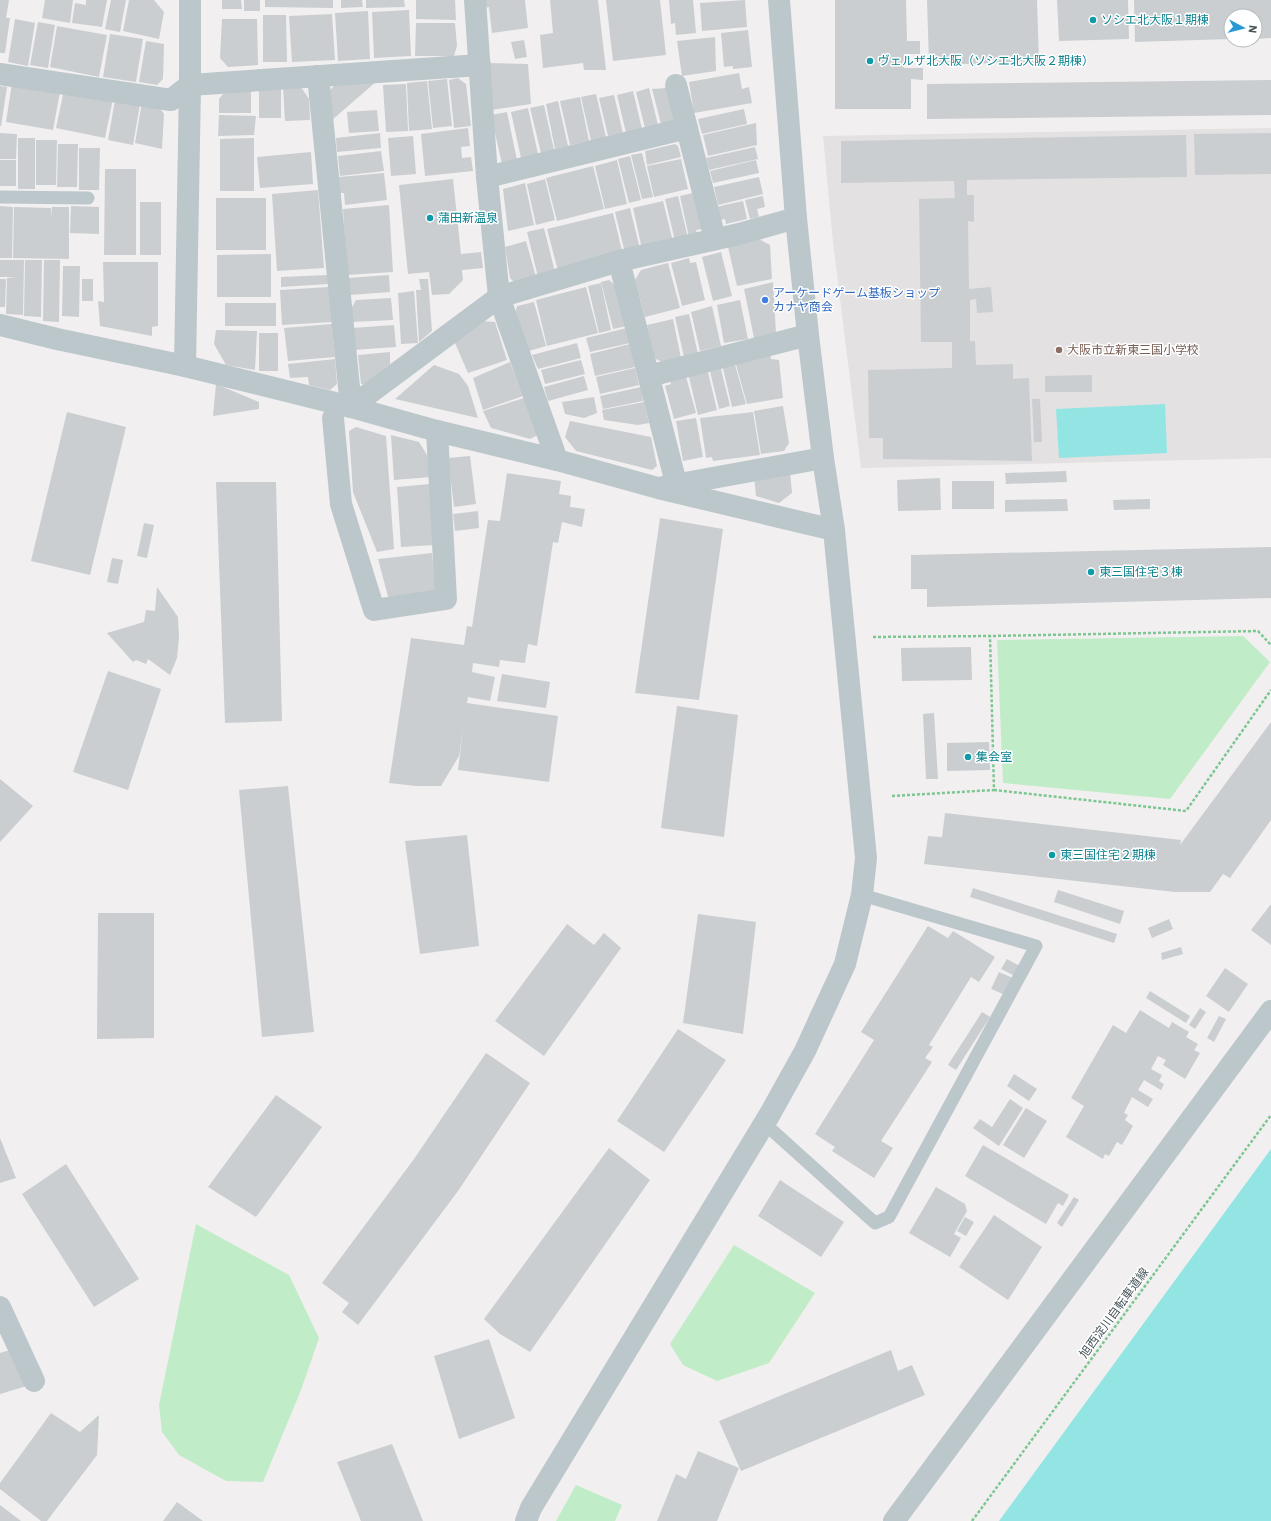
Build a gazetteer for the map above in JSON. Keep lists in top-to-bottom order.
{
  "streets": {
    "path": ["旭西淀川自転車道線"]
  },
  "places": [
    "ソシエ北大阪１期棟",
    "ヴェルザ北大阪（ソシエ北大阪２期棟）",
    "蒲田新温泉",
    "アーケードゲーム基板ショップ カナヤ商会",
    "大阪市立新東三国小学校",
    "東三国住宅３棟",
    "集会室",
    "東三国住宅２期棟"
  ],
  "north": "right"
}
